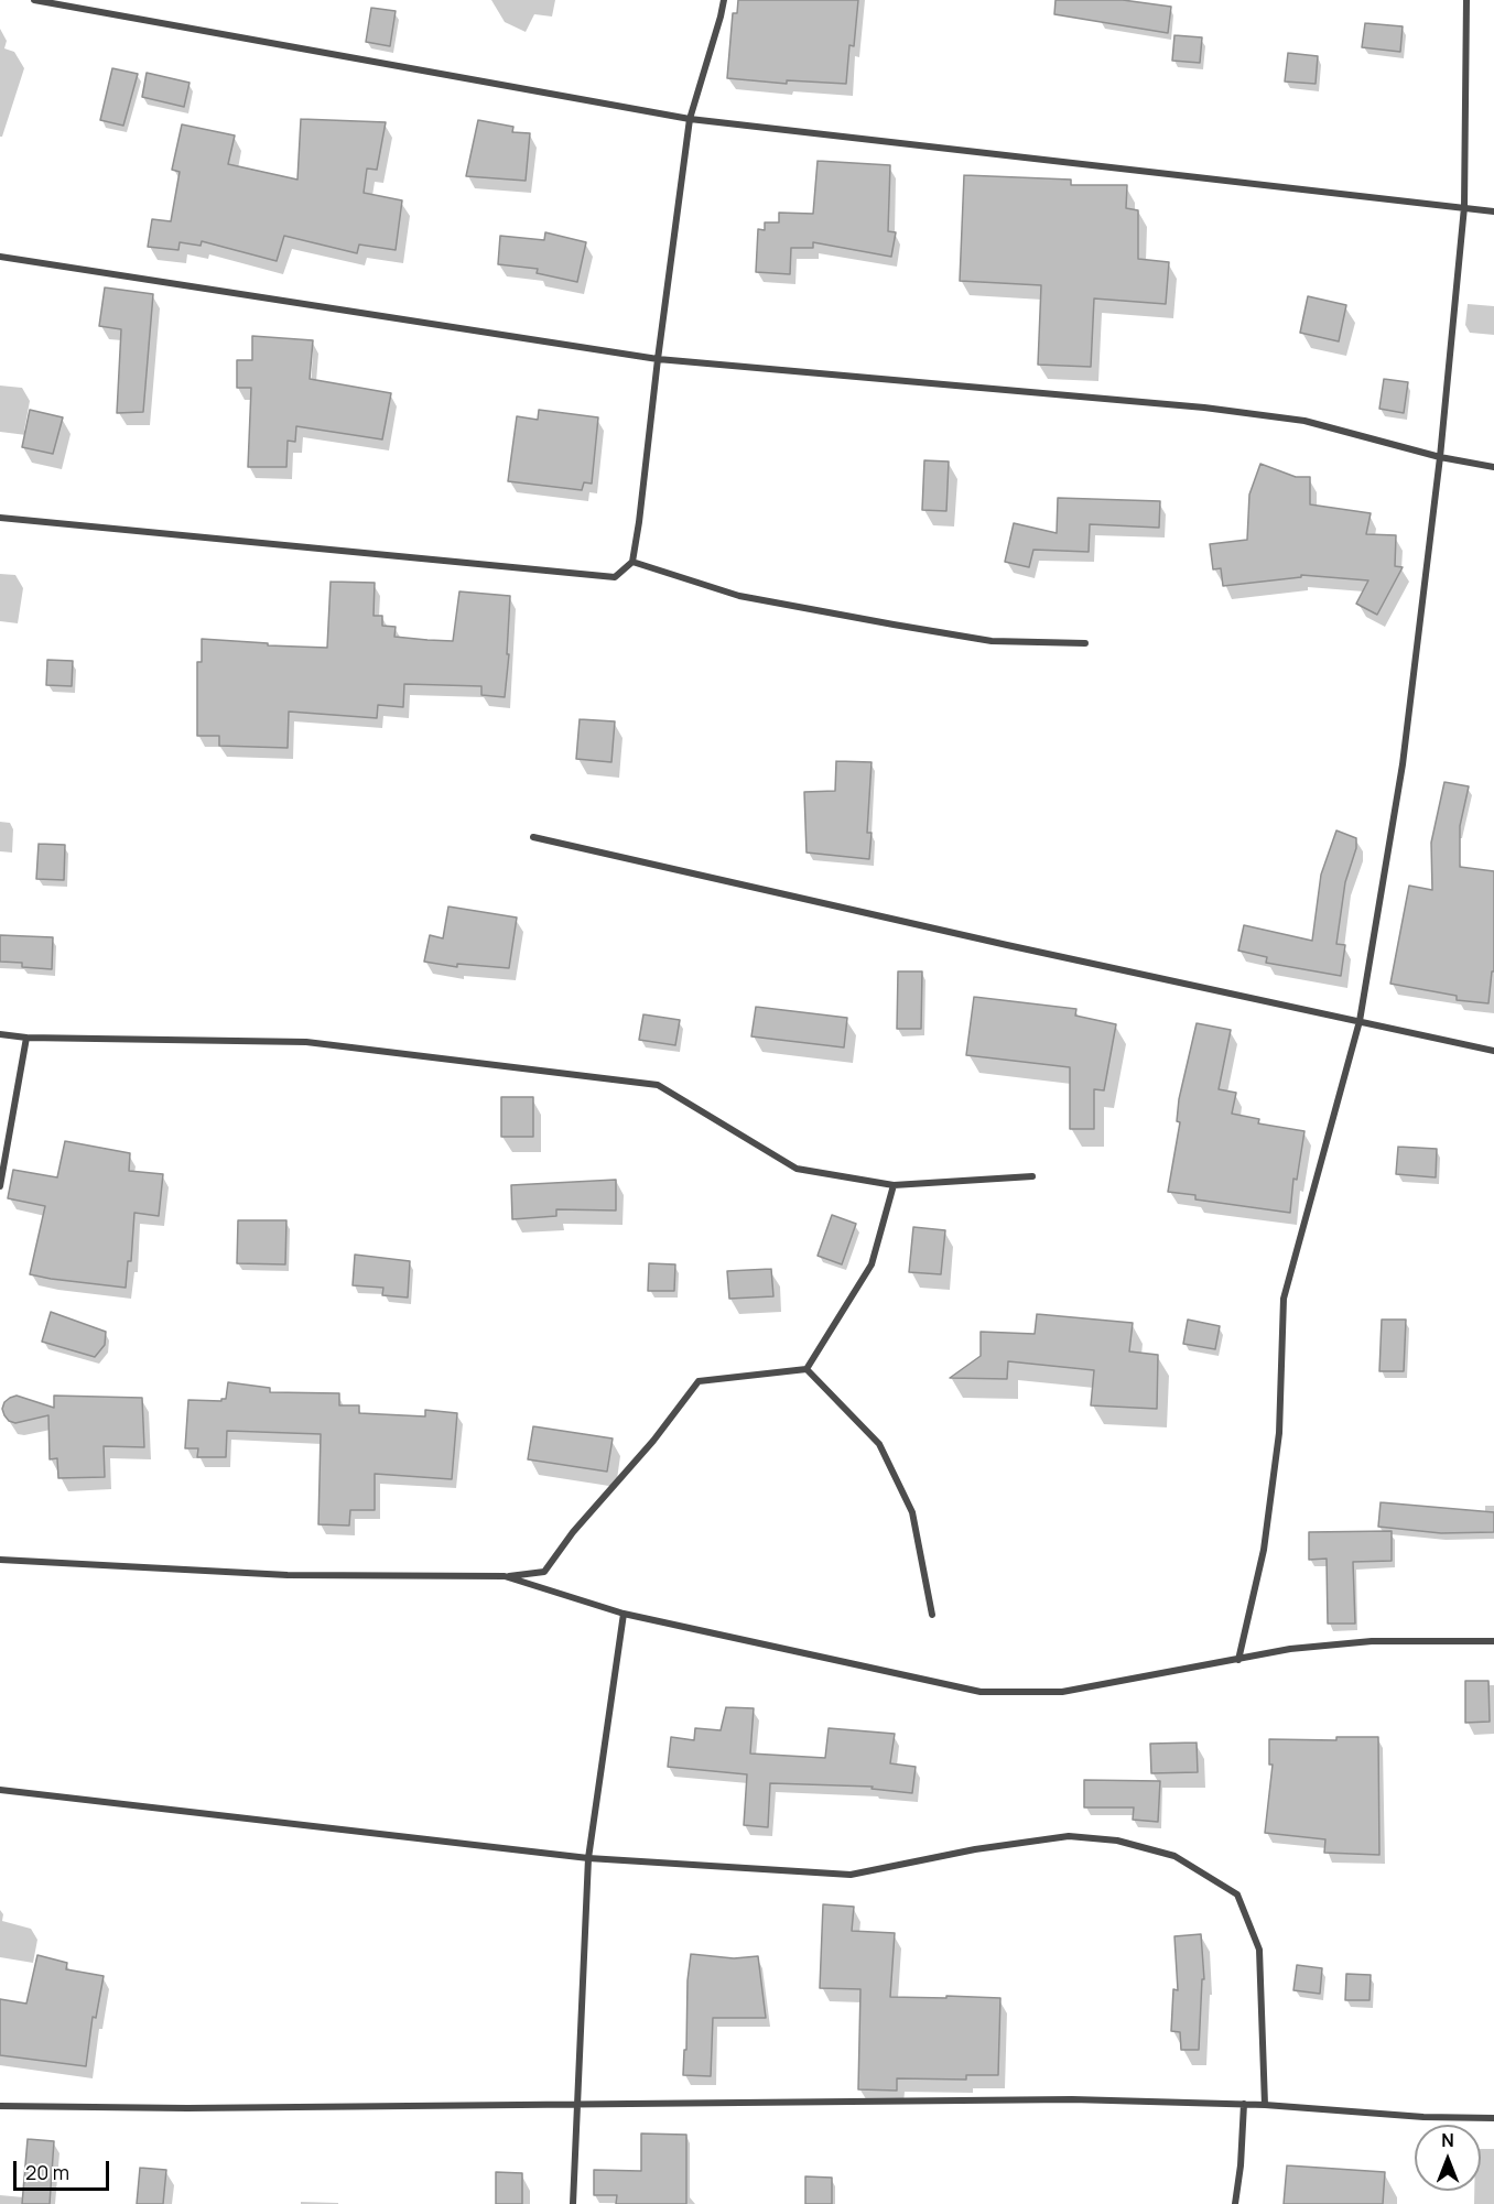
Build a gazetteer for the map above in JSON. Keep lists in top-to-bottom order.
{
  "scale_bar": "20 m",
  "north": "top"
}
